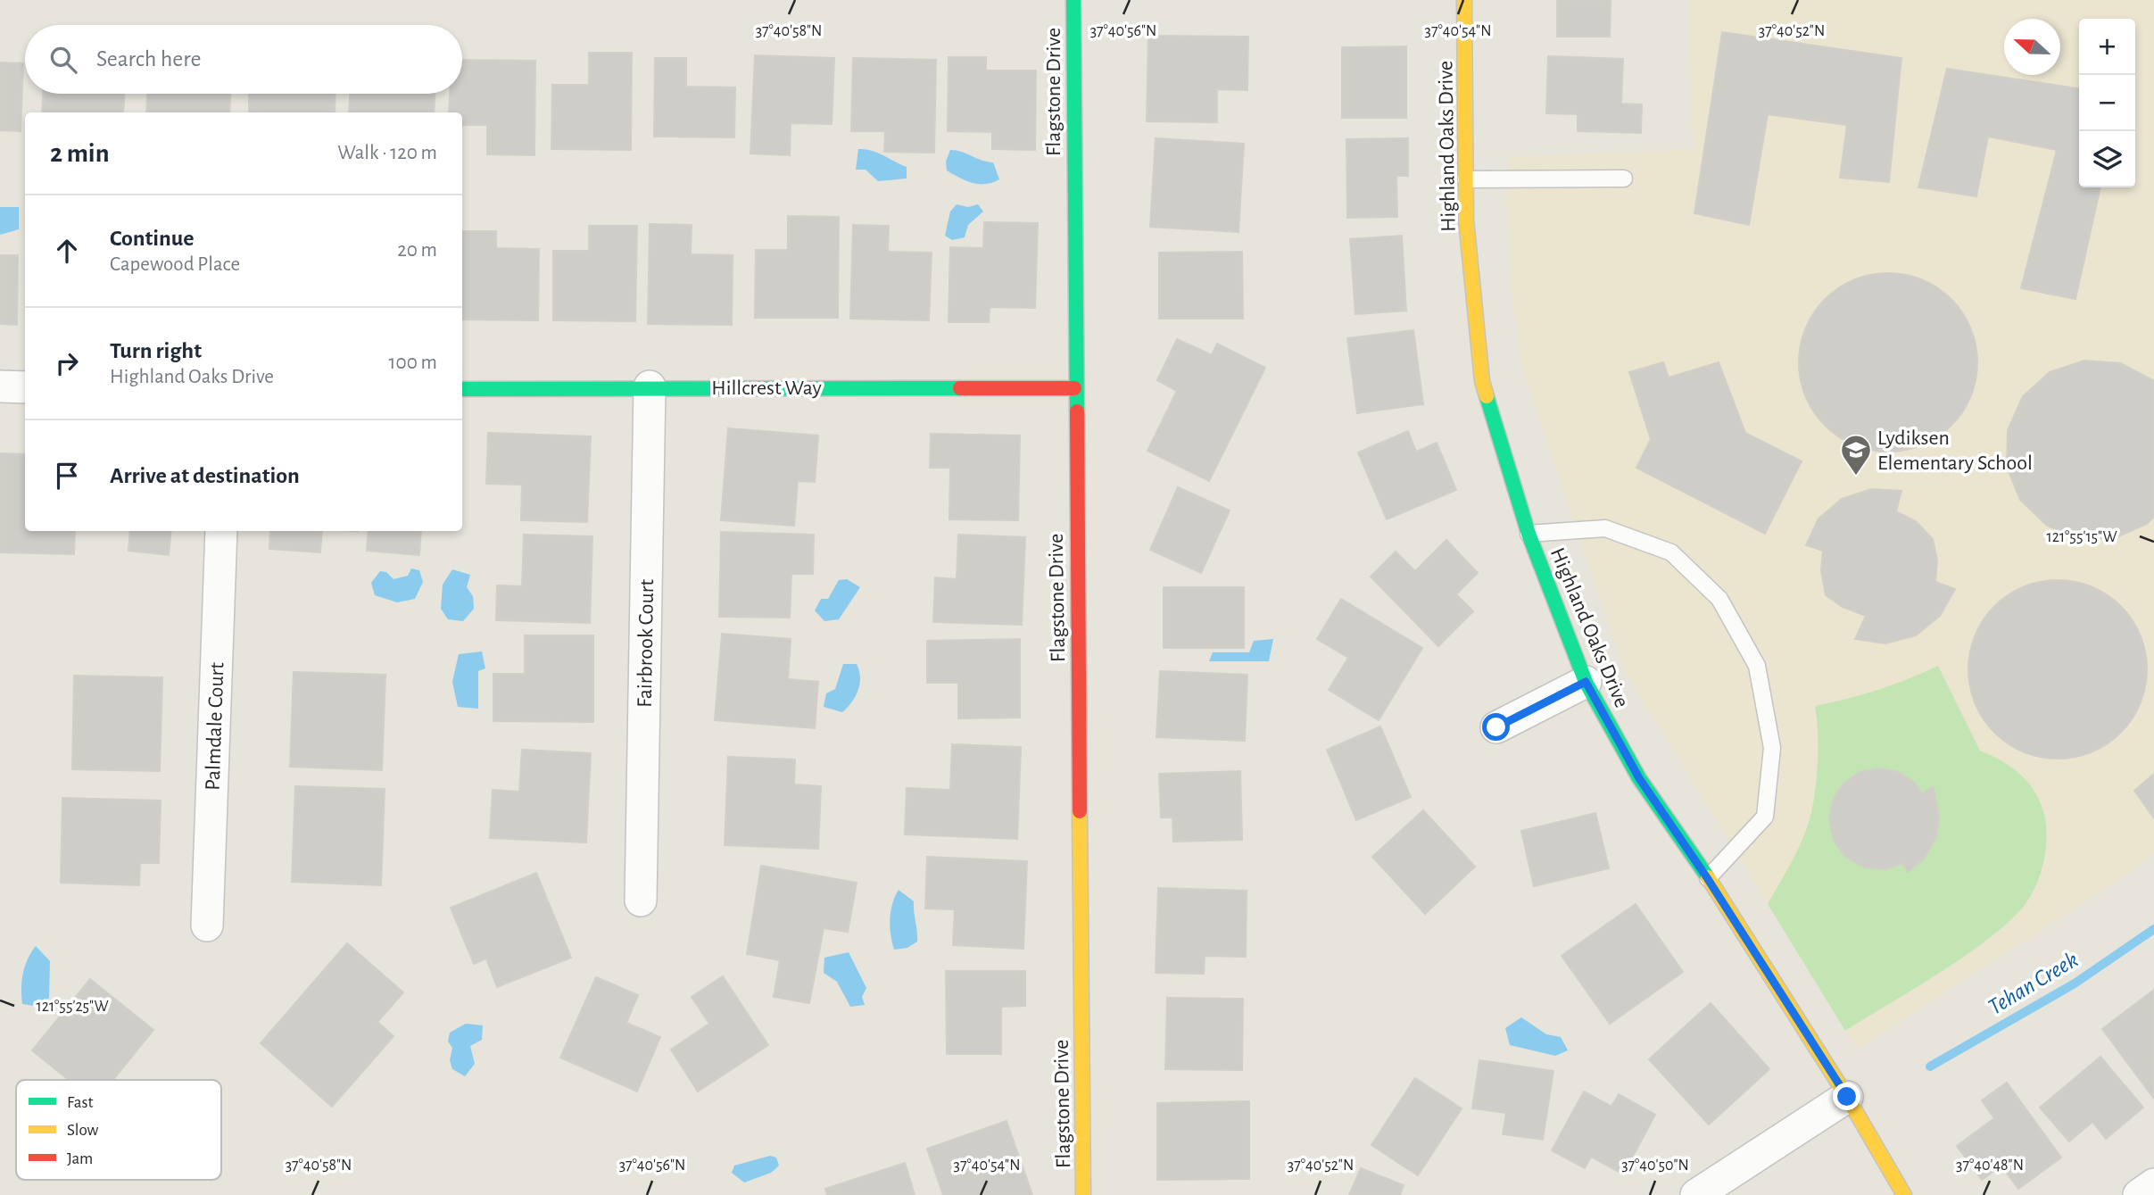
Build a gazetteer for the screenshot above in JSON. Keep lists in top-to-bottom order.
{
  "streets": {
    "street": [
      "Flagstone Drive",
      "Highland Oaks Drive",
      "Hillcrest Way",
      "Fairbrook Court",
      "Palmdale Court"
    ]
  },
  "crossings": [
    ["Flagstone Drive", "Hillcrest Way"],
    ["Hillcrest Way", "Fairbrook Court"]
  ],
  "water": ["Tehan Creek"],
  "places": {
    "school or university": ["Lydiksen Elementary School"]
  },
  "legend": ["Fast", "Slow", "Jam"],
  "north": "left",
  "page": {
    "map_buttons": ["+", "−"],
    "search": "Search here",
    "heading": ["2 min", "Walk · 120 m"],
    "list": [
      ["Continue", "Capewood Place", "20 m"],
      ["Turn right", "Highland Oaks Drive", "100 m"],
      "Arrive at destination"
    ]
  },
  "coordinates": [
    "37°40'58\"N",
    "37°40'56\"N",
    "37°40'54\"N",
    "37°40'52\"N",
    "121°55'15\"W",
    "121°55'25\"W",
    "37°40'50\"N",
    "37°40'48\"N"
  ]
}
